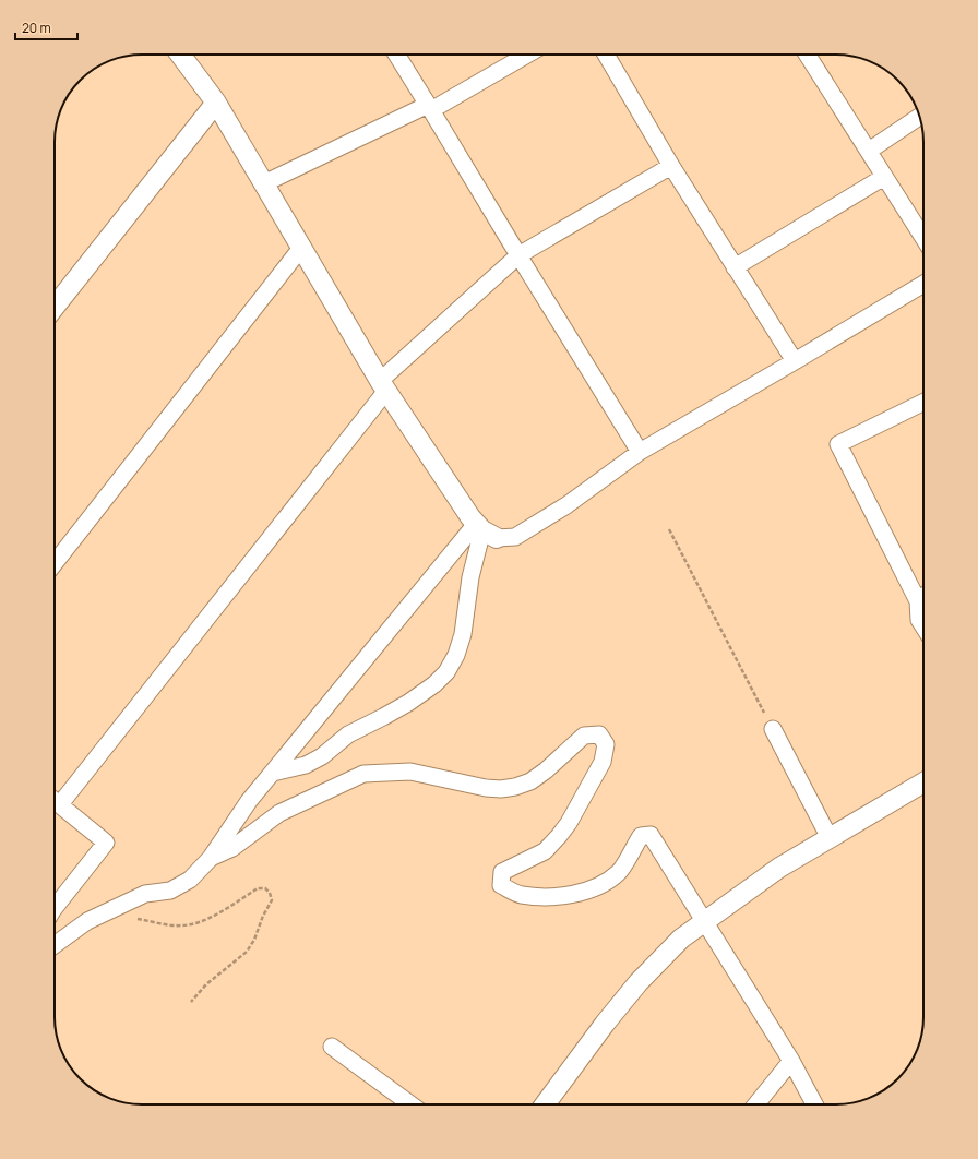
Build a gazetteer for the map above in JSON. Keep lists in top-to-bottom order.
{
  "scale_bar": "20 m"
}
